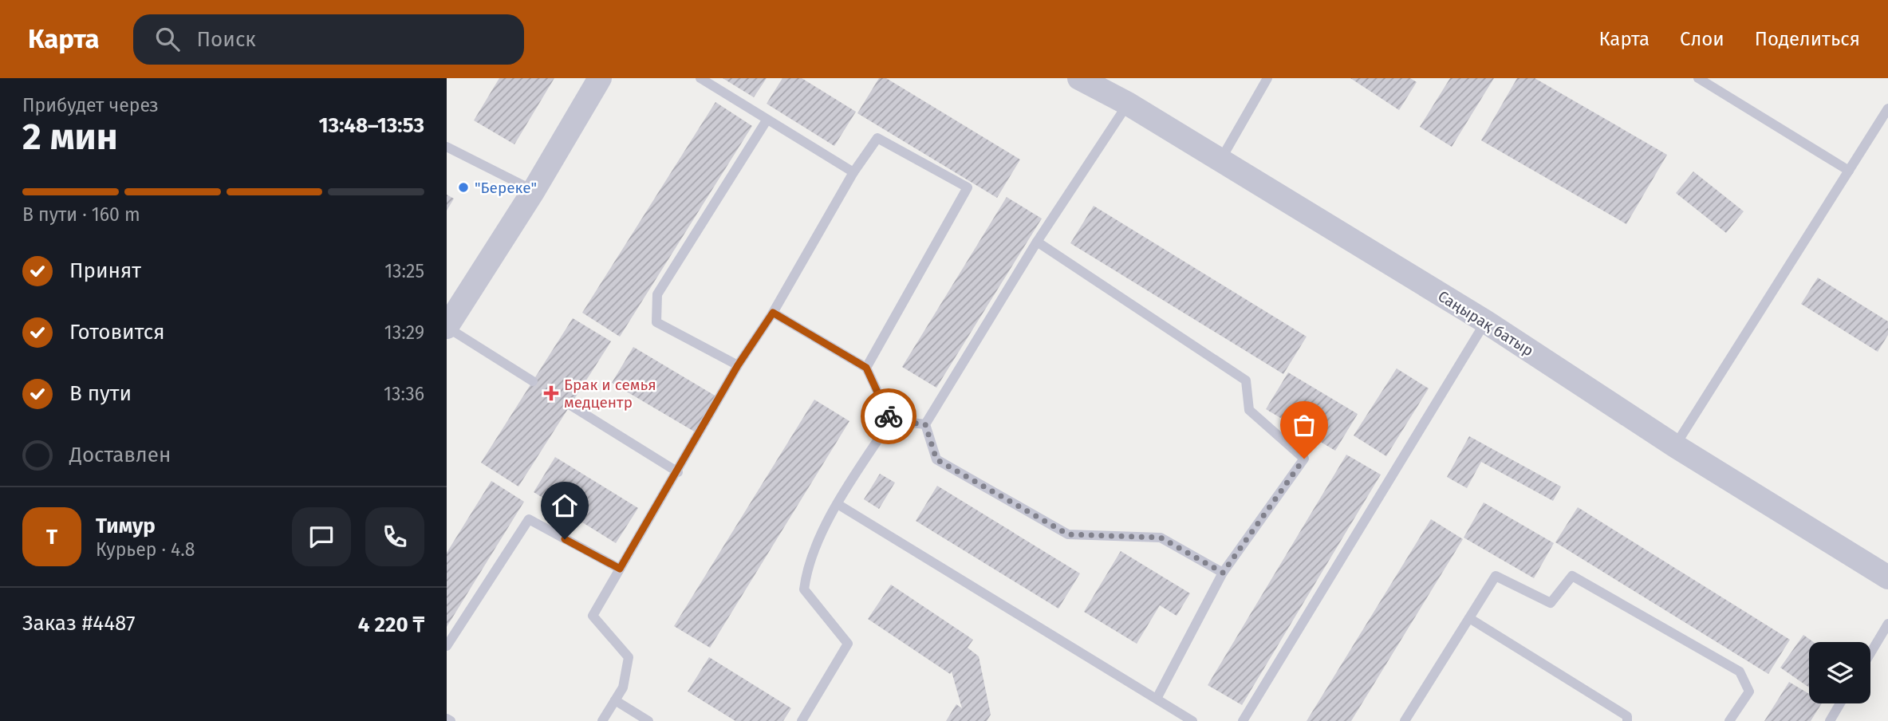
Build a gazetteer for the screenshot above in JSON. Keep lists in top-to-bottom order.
{
  "streets": {
    "street": ["Саңырақ батыр"]
  },
  "places": {
    "other": ["\"Береке\""],
    "health": ["Брак и семья медцентр"]
  },
  "page": {
    "header": "Карта",
    "search": "Поиск",
    "nav": ["Карта", "Слои", "Поделиться"],
    "heading": ["2 мин", "Прибудет через", "13:48–13:53"],
    "panel": [
      "Тимур",
      "Курьер · 4.8",
      "Заказ #4487",
      "4 220 ₸"
    ],
    "bar": "В пути · 160 m",
    "list": [
      ["Принят", "13:25"],
      ["Готовится", "13:29"],
      ["В пути", "13:36"],
      "Доставлен"
    ],
    "round": "Т"
  }
}
